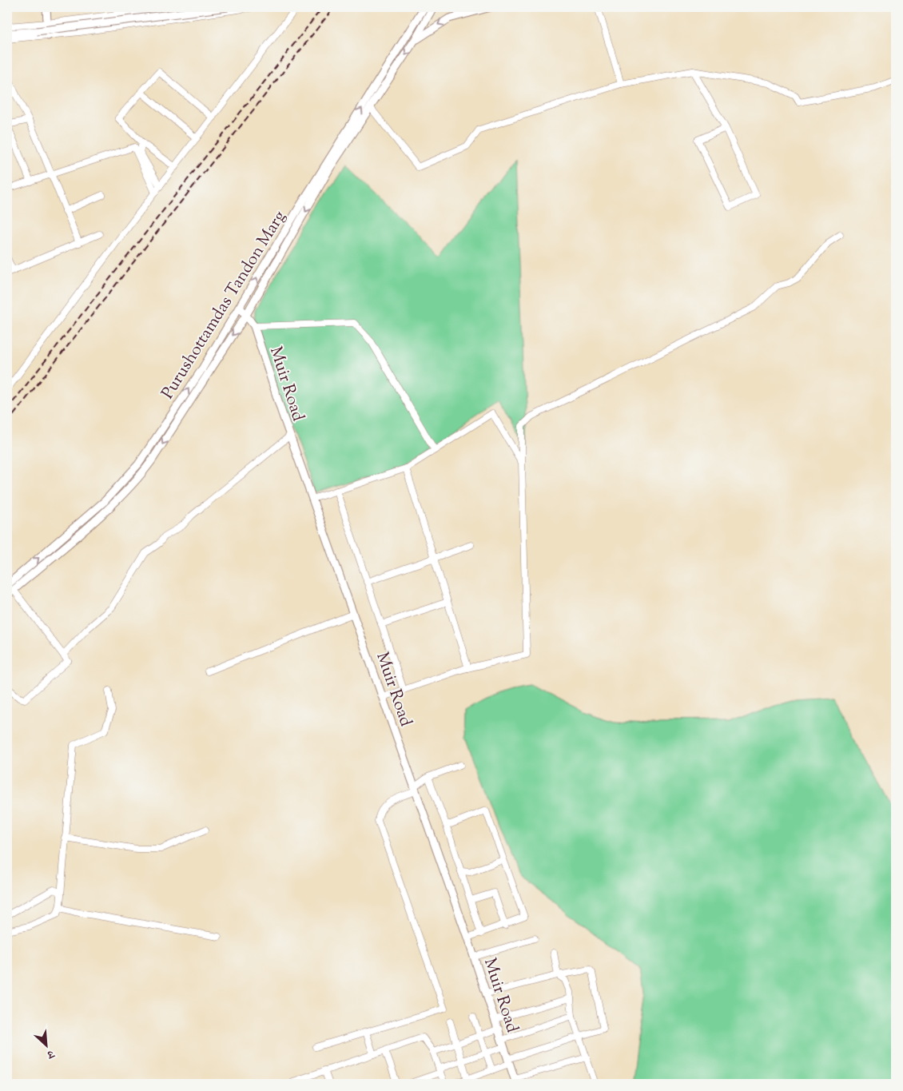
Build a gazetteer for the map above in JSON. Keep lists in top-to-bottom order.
{
  "streets": {
    "main road": ["Purushottamdas Tandon Marg", "Muir Road"]
  },
  "crossings": [
    ["Purushottamdas Tandon Marg", "Muir Road"]
  ],
  "north": "bottom right"
}
